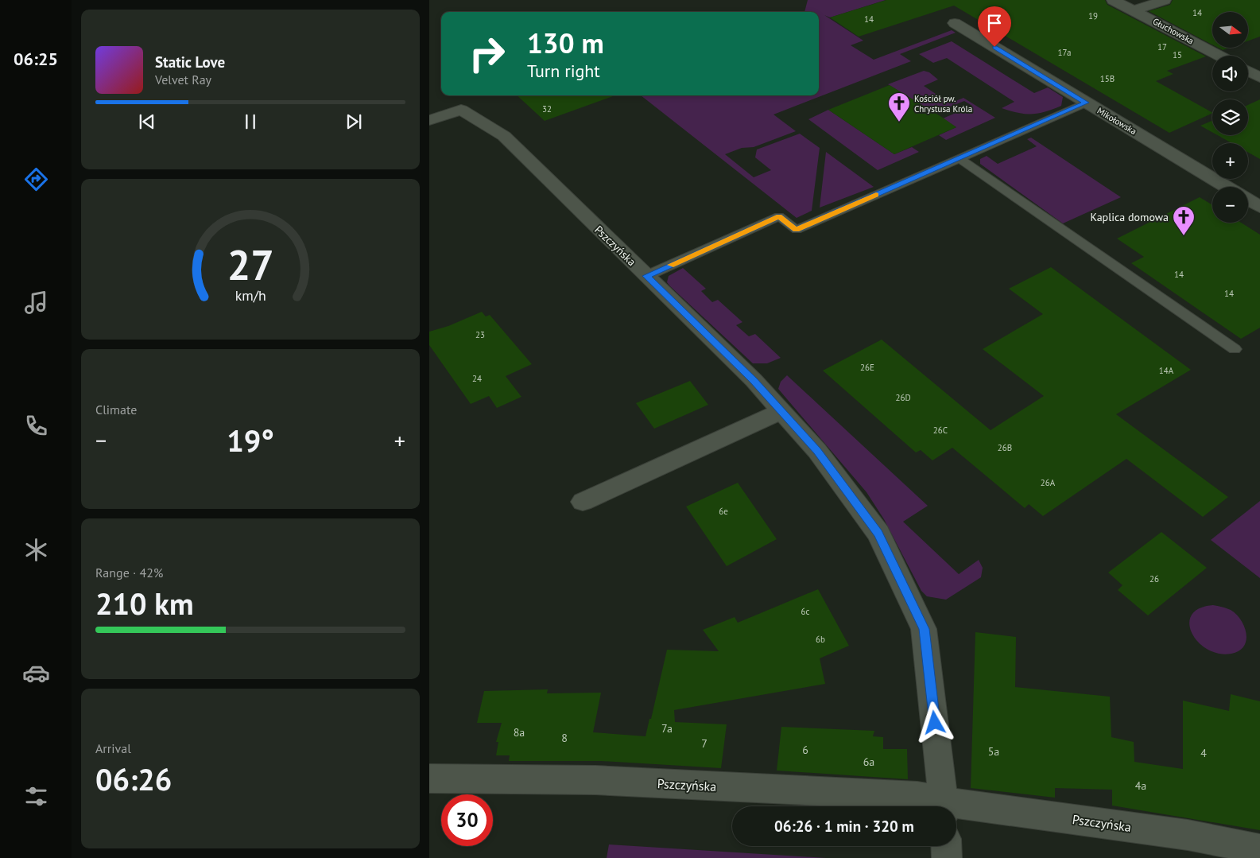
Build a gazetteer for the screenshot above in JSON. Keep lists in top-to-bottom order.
{
  "streets": {
    "street": ["Głuchowska", "Mikołowska", "Pszczyńska"]
  },
  "places": {
    "church": ["Kościół pw. Chrystusa Króla", "Kaplica domowa"]
  },
  "house_numbers": [
    "14",
    "19",
    "14",
    "17",
    "17a",
    "15",
    "15B",
    "32",
    "14",
    "14",
    "23",
    "26E",
    "14A",
    "24",
    "26D",
    "26C",
    "26B",
    "26A",
    "6e",
    "26",
    "6c",
    "6b",
    "7a",
    "8a",
    "8",
    "7",
    "6",
    "5a",
    "4",
    "6a",
    "4a"
  ],
  "north": "right",
  "page": {
    "tabs": "06:25",
    "map_buttons": ["+", "−"],
    "turn": ["130 m", "Turn right"],
    "song": ["Static Love", "Velvet Ray"],
    "tile": [
      "Climate",
      ["Range · 42%", "210 km"],
      ["Arrival", "06:26"]
    ],
    "heat": ["−", "19°", "+"],
    "limit": "30",
    "trip": "06:26 · 1 min · 320 m",
    "gauge": ["27", "km/h"]
  }
}
